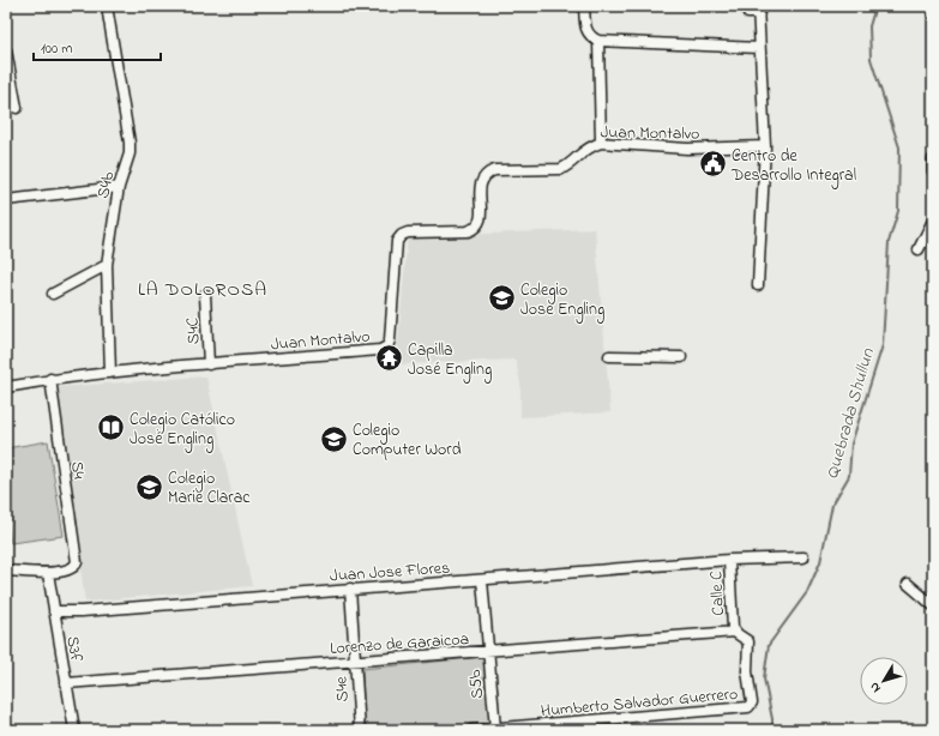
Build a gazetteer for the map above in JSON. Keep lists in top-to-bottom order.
{
  "streets": {
    "street": [
      "Juan Montalvo",
      "S4b",
      "S4C",
      "S4",
      "Juan Jose Flores",
      "Calle C",
      "Lorenzo de Garaicoa",
      "S3f",
      "S5b",
      "S4e",
      "Humberto Salvador Guerrero"
    ]
  },
  "crossings": [
    ["Juan Montalvo", "S4b"],
    ["Juan Montalvo", "S4C"],
    ["Juan Montalvo", "S4"],
    ["S4", "S3f"],
    ["Juan Jose Flores", "Calle C"],
    ["Juan Jose Flores", "S3f"],
    ["Juan Jose Flores", "S5b"],
    ["Juan Jose Flores", "S4e"],
    ["Calle C", "Lorenzo de Garaicoa"],
    ["Calle C", "Humberto Salvador Guerrero"],
    ["Lorenzo de Garaicoa", "S3f"],
    ["Lorenzo de Garaicoa", "S5b"],
    ["Lorenzo de Garaicoa", "S4e"],
    ["S5b", "Humberto Salvador Guerrero"]
  ],
  "districts": ["LA DOLOROSA"],
  "water": ["Quebrada Shullun"],
  "places": {
    "public building": ["Centro de Desarrollo Integral"],
    "school or university": ["Colegio Jose Engling", "Colegio Computer Word", "Colegio Marie Clarac"],
    "temple": ["Capilla José Engling"],
    "library": ["Colegio Católico José Engling"]
  },
  "scale_bar": "100 m",
  "north": "bottom left"
}
